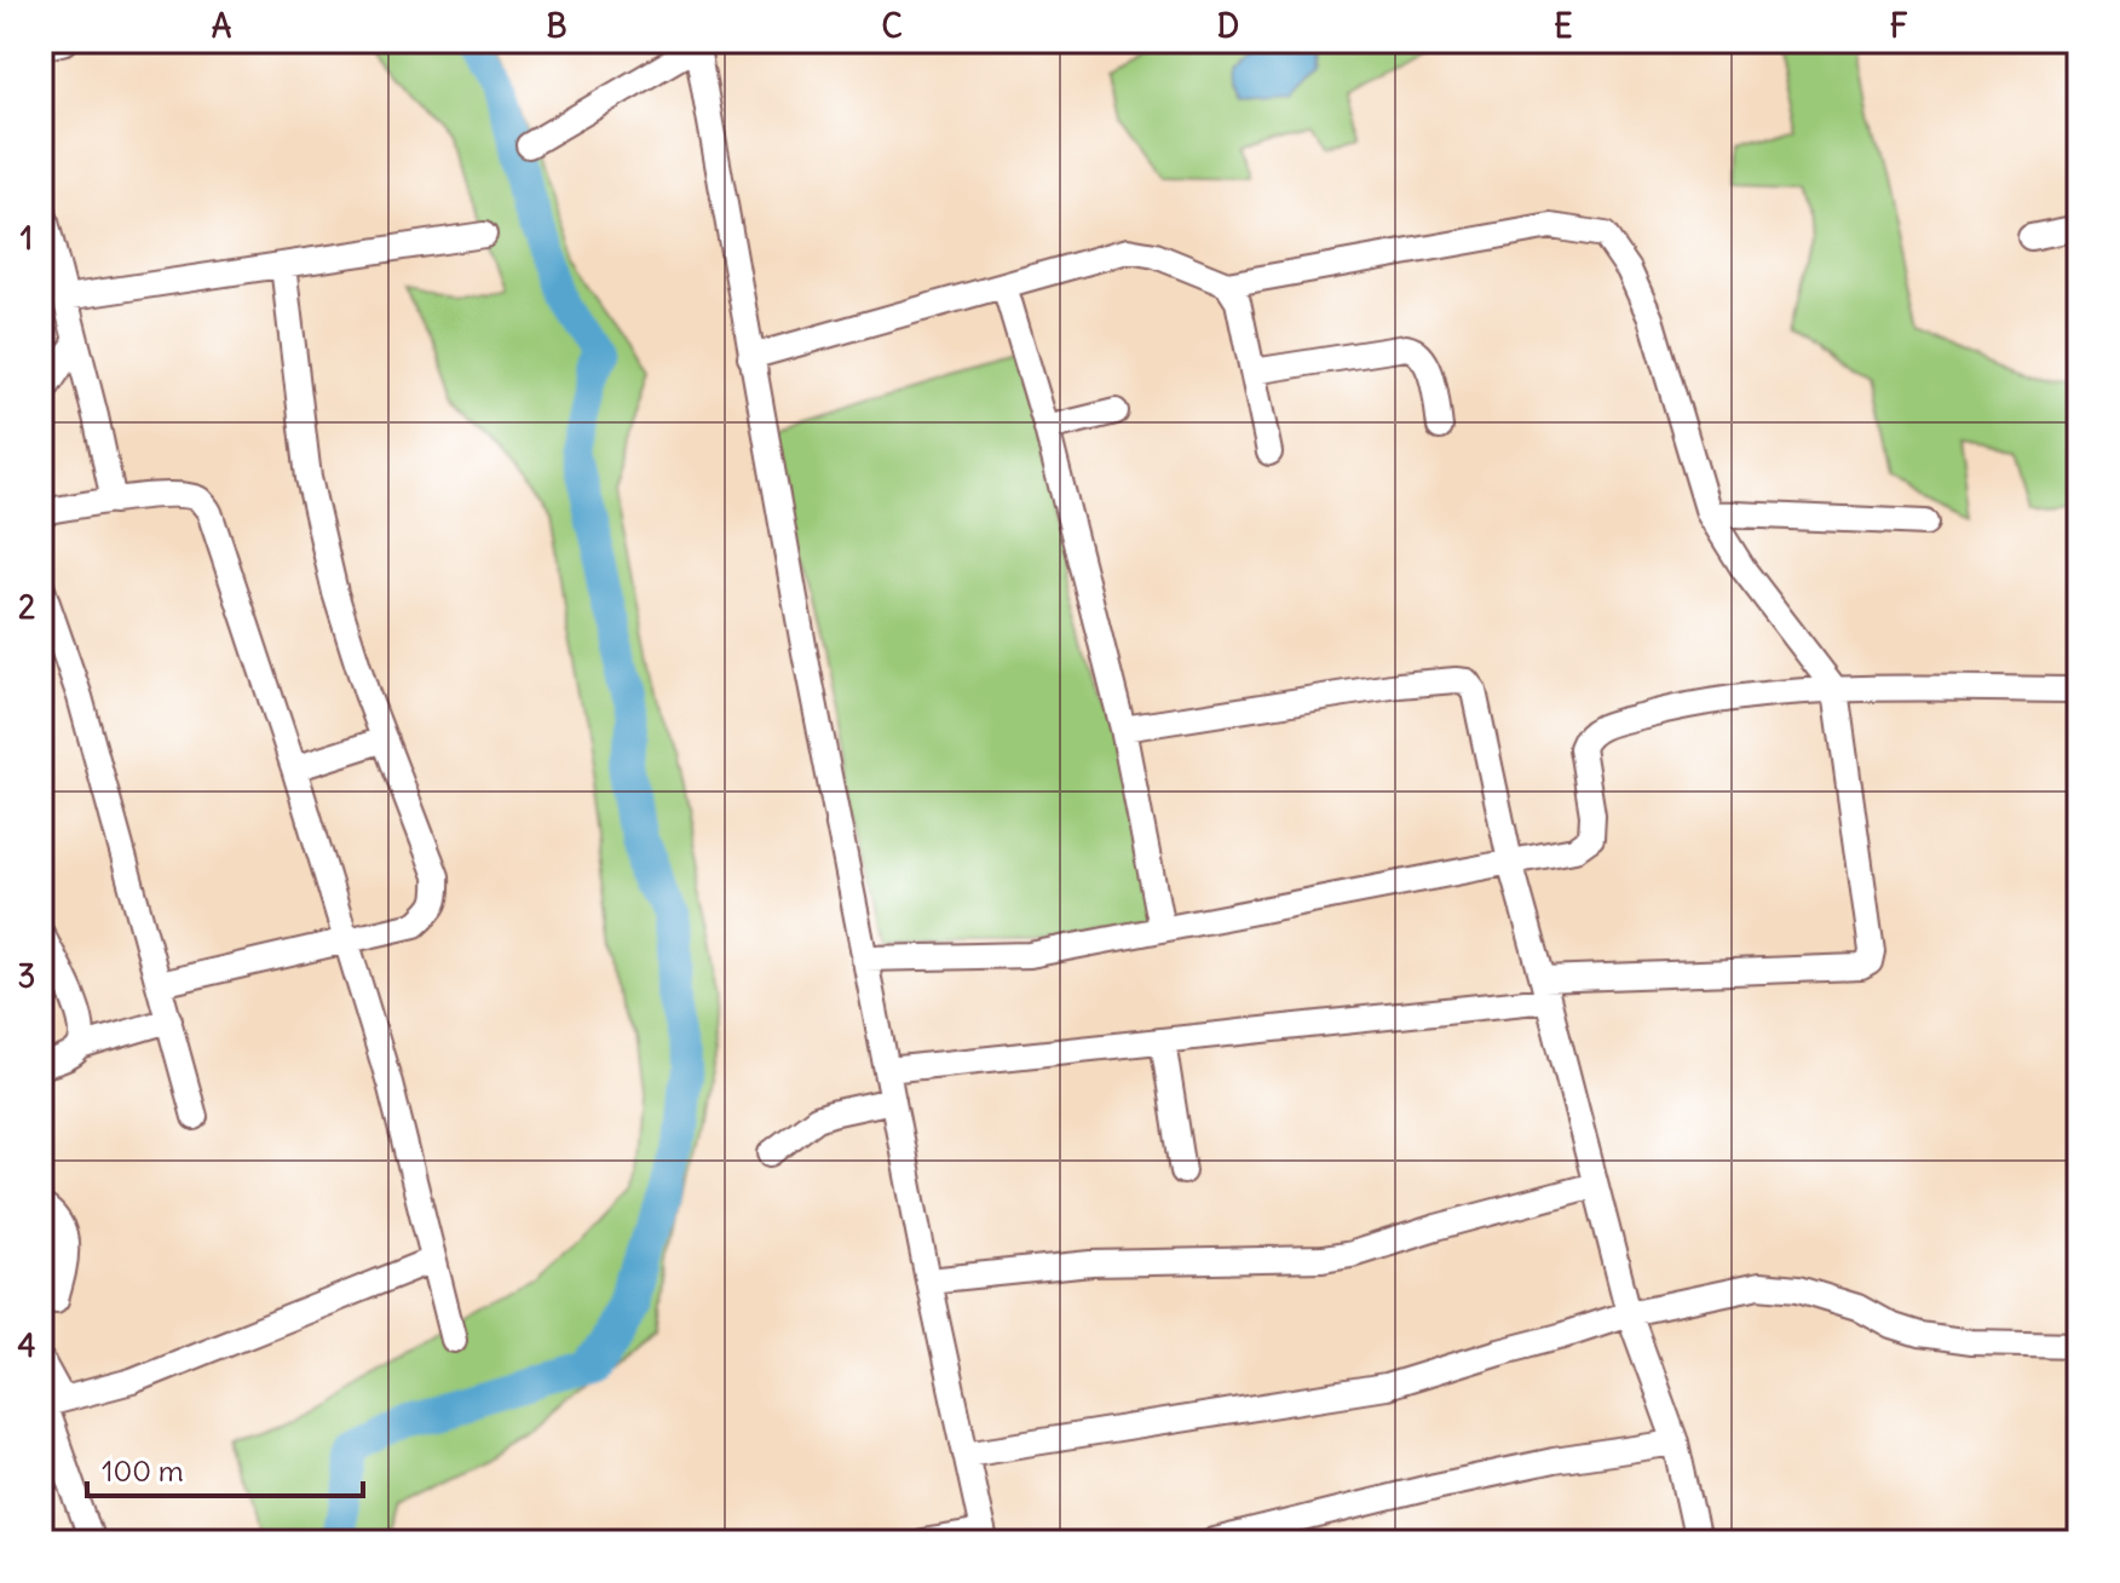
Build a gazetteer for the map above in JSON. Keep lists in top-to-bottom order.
{
  "scale_bar": "100 m",
  "grid": {
    "columns": [
      "A",
      "B",
      "C",
      "D",
      "E",
      "F"
    ],
    "rows": [
      "1",
      "2",
      "3",
      "4"
    ]
  }
}
